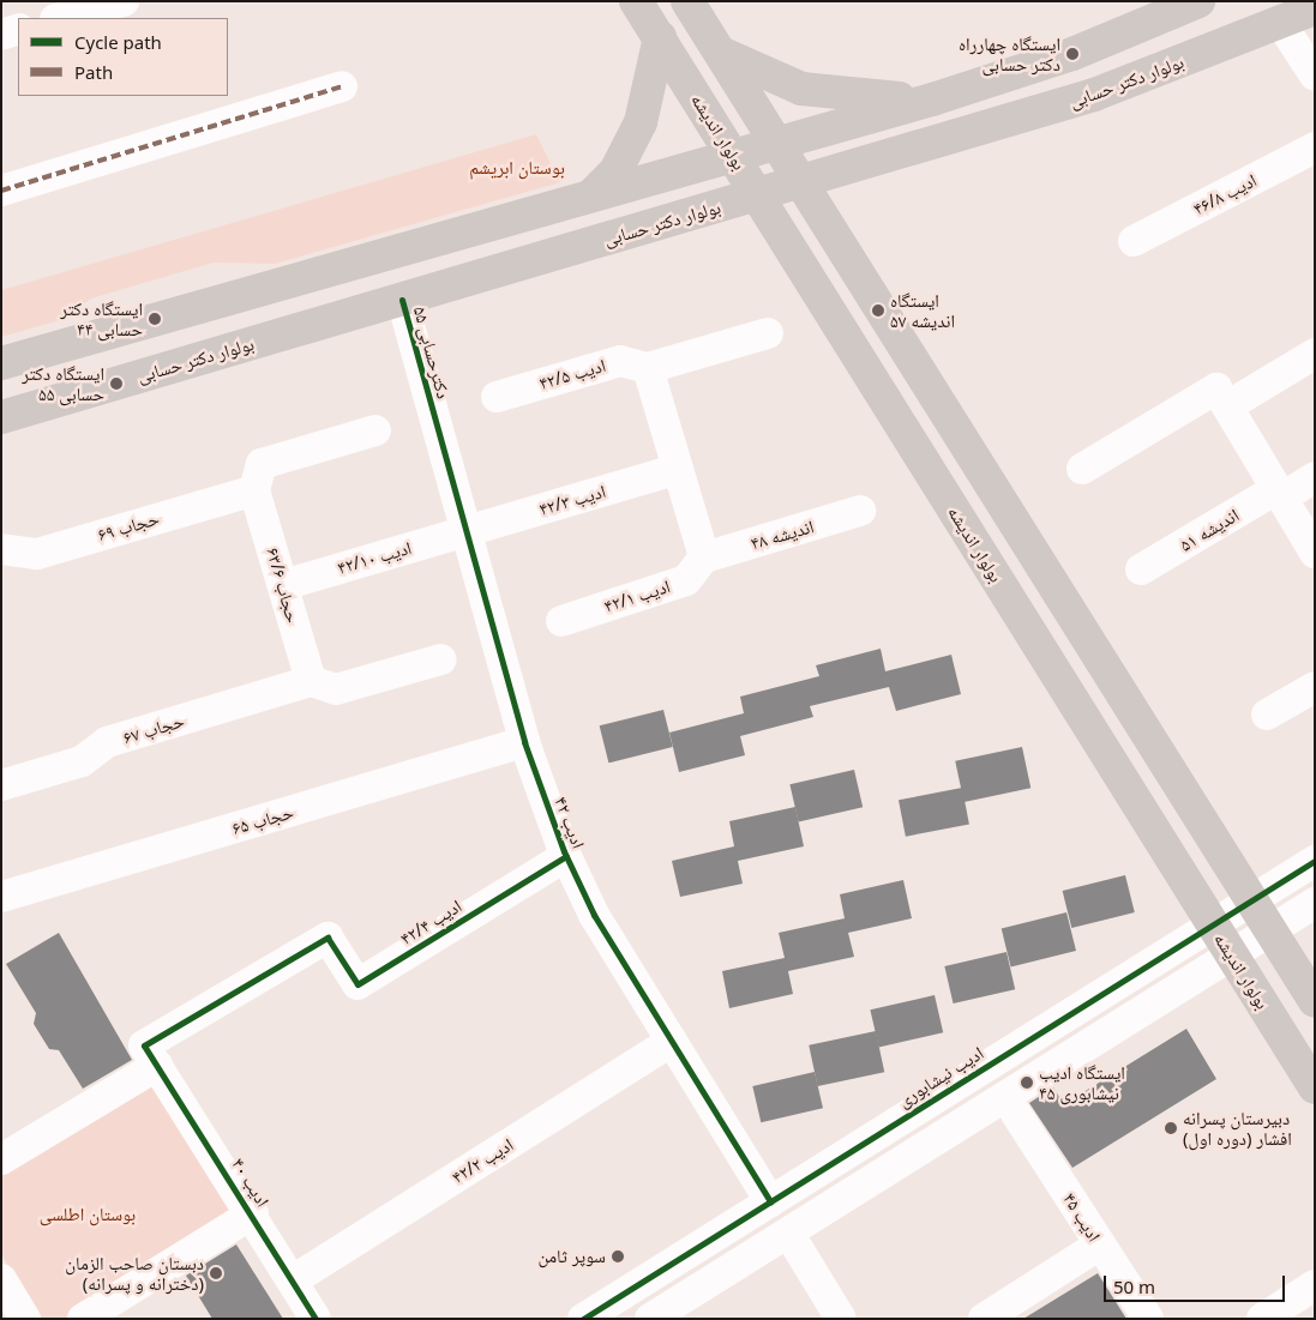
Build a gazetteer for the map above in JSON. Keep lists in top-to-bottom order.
{
  "streets": {
    "main road": ["بولوار دکتر حسابی", "بولوار اندیشه"],
    "street": [
      "ادیب ۴۶/۸",
      "دکترحسابی ۵۵",
      "ادیب ۴۲/۵",
      "ادیب ۴۲/۳",
      "حجاب ۶۹",
      "اندیشه ۵۱",
      "اندیشه ۴۸",
      "ادیب ۴۲/۱۰",
      "حجاب ۶۳/۶",
      "ادیب ۴۲/۱",
      "حجاب ۶۷",
      "حجاب ۶۵",
      "ادیب ۴۲",
      "ادیب ۴۲/۴",
      "ادیب نیشابوری",
      "ادیب ۴۲/۲",
      "ادیب ۴۰",
      "ادیب ۴۵"
    ]
  },
  "crossings": [
    ["بولوار دکتر حسابی", "بولوار اندیشه"],
    ["بولوار دکتر حسابی", "دکترحسابی ۵۵"],
    ["بولوار اندیشه", "ادیب نیشابوری"],
    ["دکترحسابی ۵۵", "ادیب ۴۲"],
    ["ادیب ۴۲/۳", "ادیب ۴۲/۱۰"],
    ["ادیب ۴۲/۳", "ادیب ۴۲"],
    ["حجاب ۶۹", "حجاب ۶۳/۶"],
    ["اندیشه ۴۸", "ادیب ۴۲/۱"],
    ["ادیب ۴۲/۱۰", "حجاب ۶۳/۶"],
    ["ادیب ۴۲/۱۰", "ادیب ۴۲"],
    ["حجاب ۶۳/۶", "حجاب ۶۷"],
    ["حجاب ۶۵", "ادیب ۴۲"],
    ["ادیب ۴۲", "ادیب ۴۲/۴"],
    ["ادیب ۴۲", "ادیب نیشابوری"],
    ["ادیب ۴۲", "ادیب ۴۲/۲"],
    ["ادیب ۴۲/۴", "ادیب ۴۰"],
    ["ادیب ۴۲/۲", "ادیب ۴۰"]
  ],
  "parks": ["بوستان ابریشم", "بوستان اطلسی"],
  "places": [
    "ایستگاه چهارراه دکتر حسابی",
    "ایستگاه اندیشه ۵۷",
    "ایستگاه دکتر حسابی ۴۴",
    "ایستگاه دکتر حسابی ۵۵",
    "ایستگاه ادیب نیشابوری ۴۵",
    "دبیرستان پسرانه افشار (دوره اول)",
    "سوپر ثامن",
    "دبستان صاحب الزمان (دخترانه و پسرانه)"
  ],
  "legend": ["Cycle path", "Path"],
  "scale_bar": "50 m"
}
